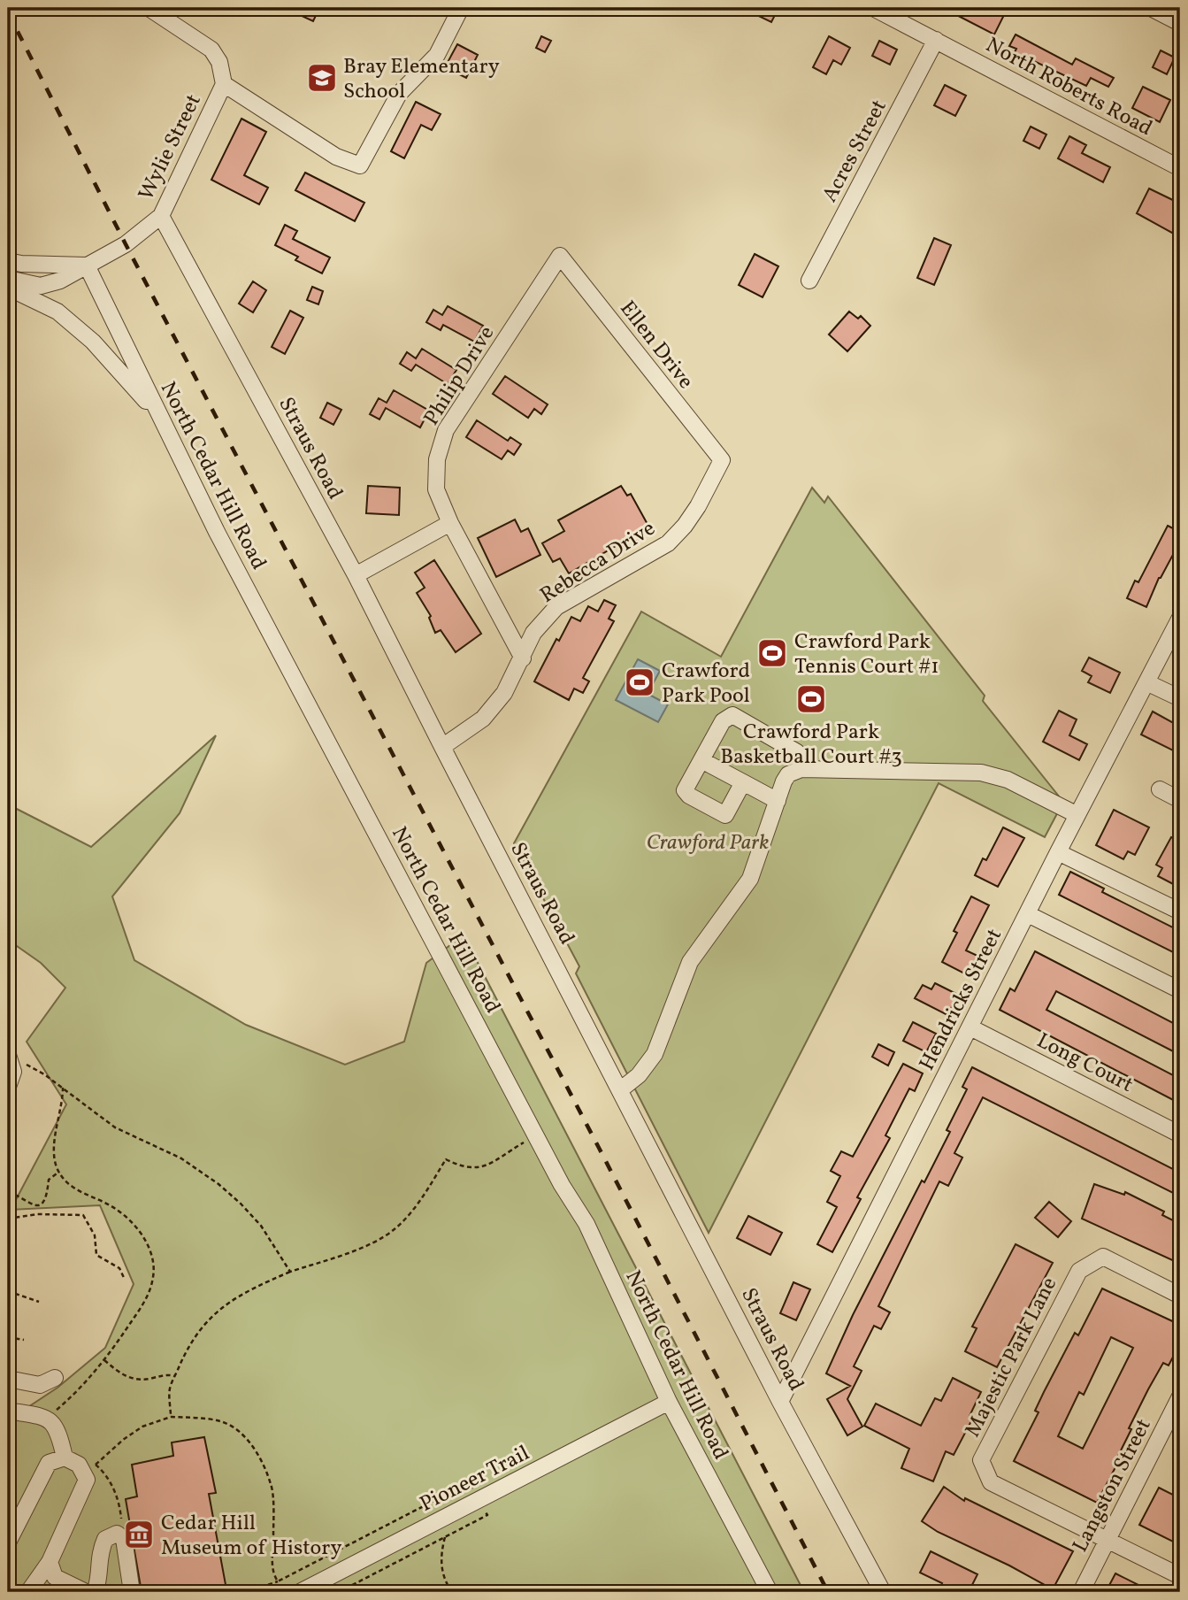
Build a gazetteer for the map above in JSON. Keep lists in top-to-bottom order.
{
  "streets": {
    "street": [
      "North Roberts Road",
      "Wylie Street",
      "Acres Street",
      "Ellen Drive",
      "Philip Drive",
      "Straus Road",
      "North Cedar Hill Road",
      "Rebecca Drive",
      "Hendricks Street",
      "Long Court",
      "Majestic Park Lane",
      "Pioneer Trail",
      "Langston Street"
    ]
  },
  "crossings": [
    ["North Roberts Road", "Acres Street"],
    ["Wylie Street", "Straus Road"],
    ["Wylie Street", "North Cedar Hill Road"],
    ["Ellen Drive", "Philip Drive"],
    ["Ellen Drive", "Rebecca Drive"],
    ["Philip Drive", "Rebecca Drive"],
    ["Straus Road", "Rebecca Drive"],
    ["Straus Road", "Hendricks Street"],
    ["North Cedar Hill Road", "Pioneer Trail"],
    ["Hendricks Street", "Long Court"],
    ["Majestic Park Lane", "Langston Street"]
  ],
  "parks": ["Crawford Park"],
  "places": {
    "school or university": ["Bray Elementary School"],
    "sports": ["Crawford Park Tennis Court #1", "Crawford Park Pool", "Crawford Park Basketball Court #3"],
    "museum": ["Cedar Hill Museum of History"]
  }
}
